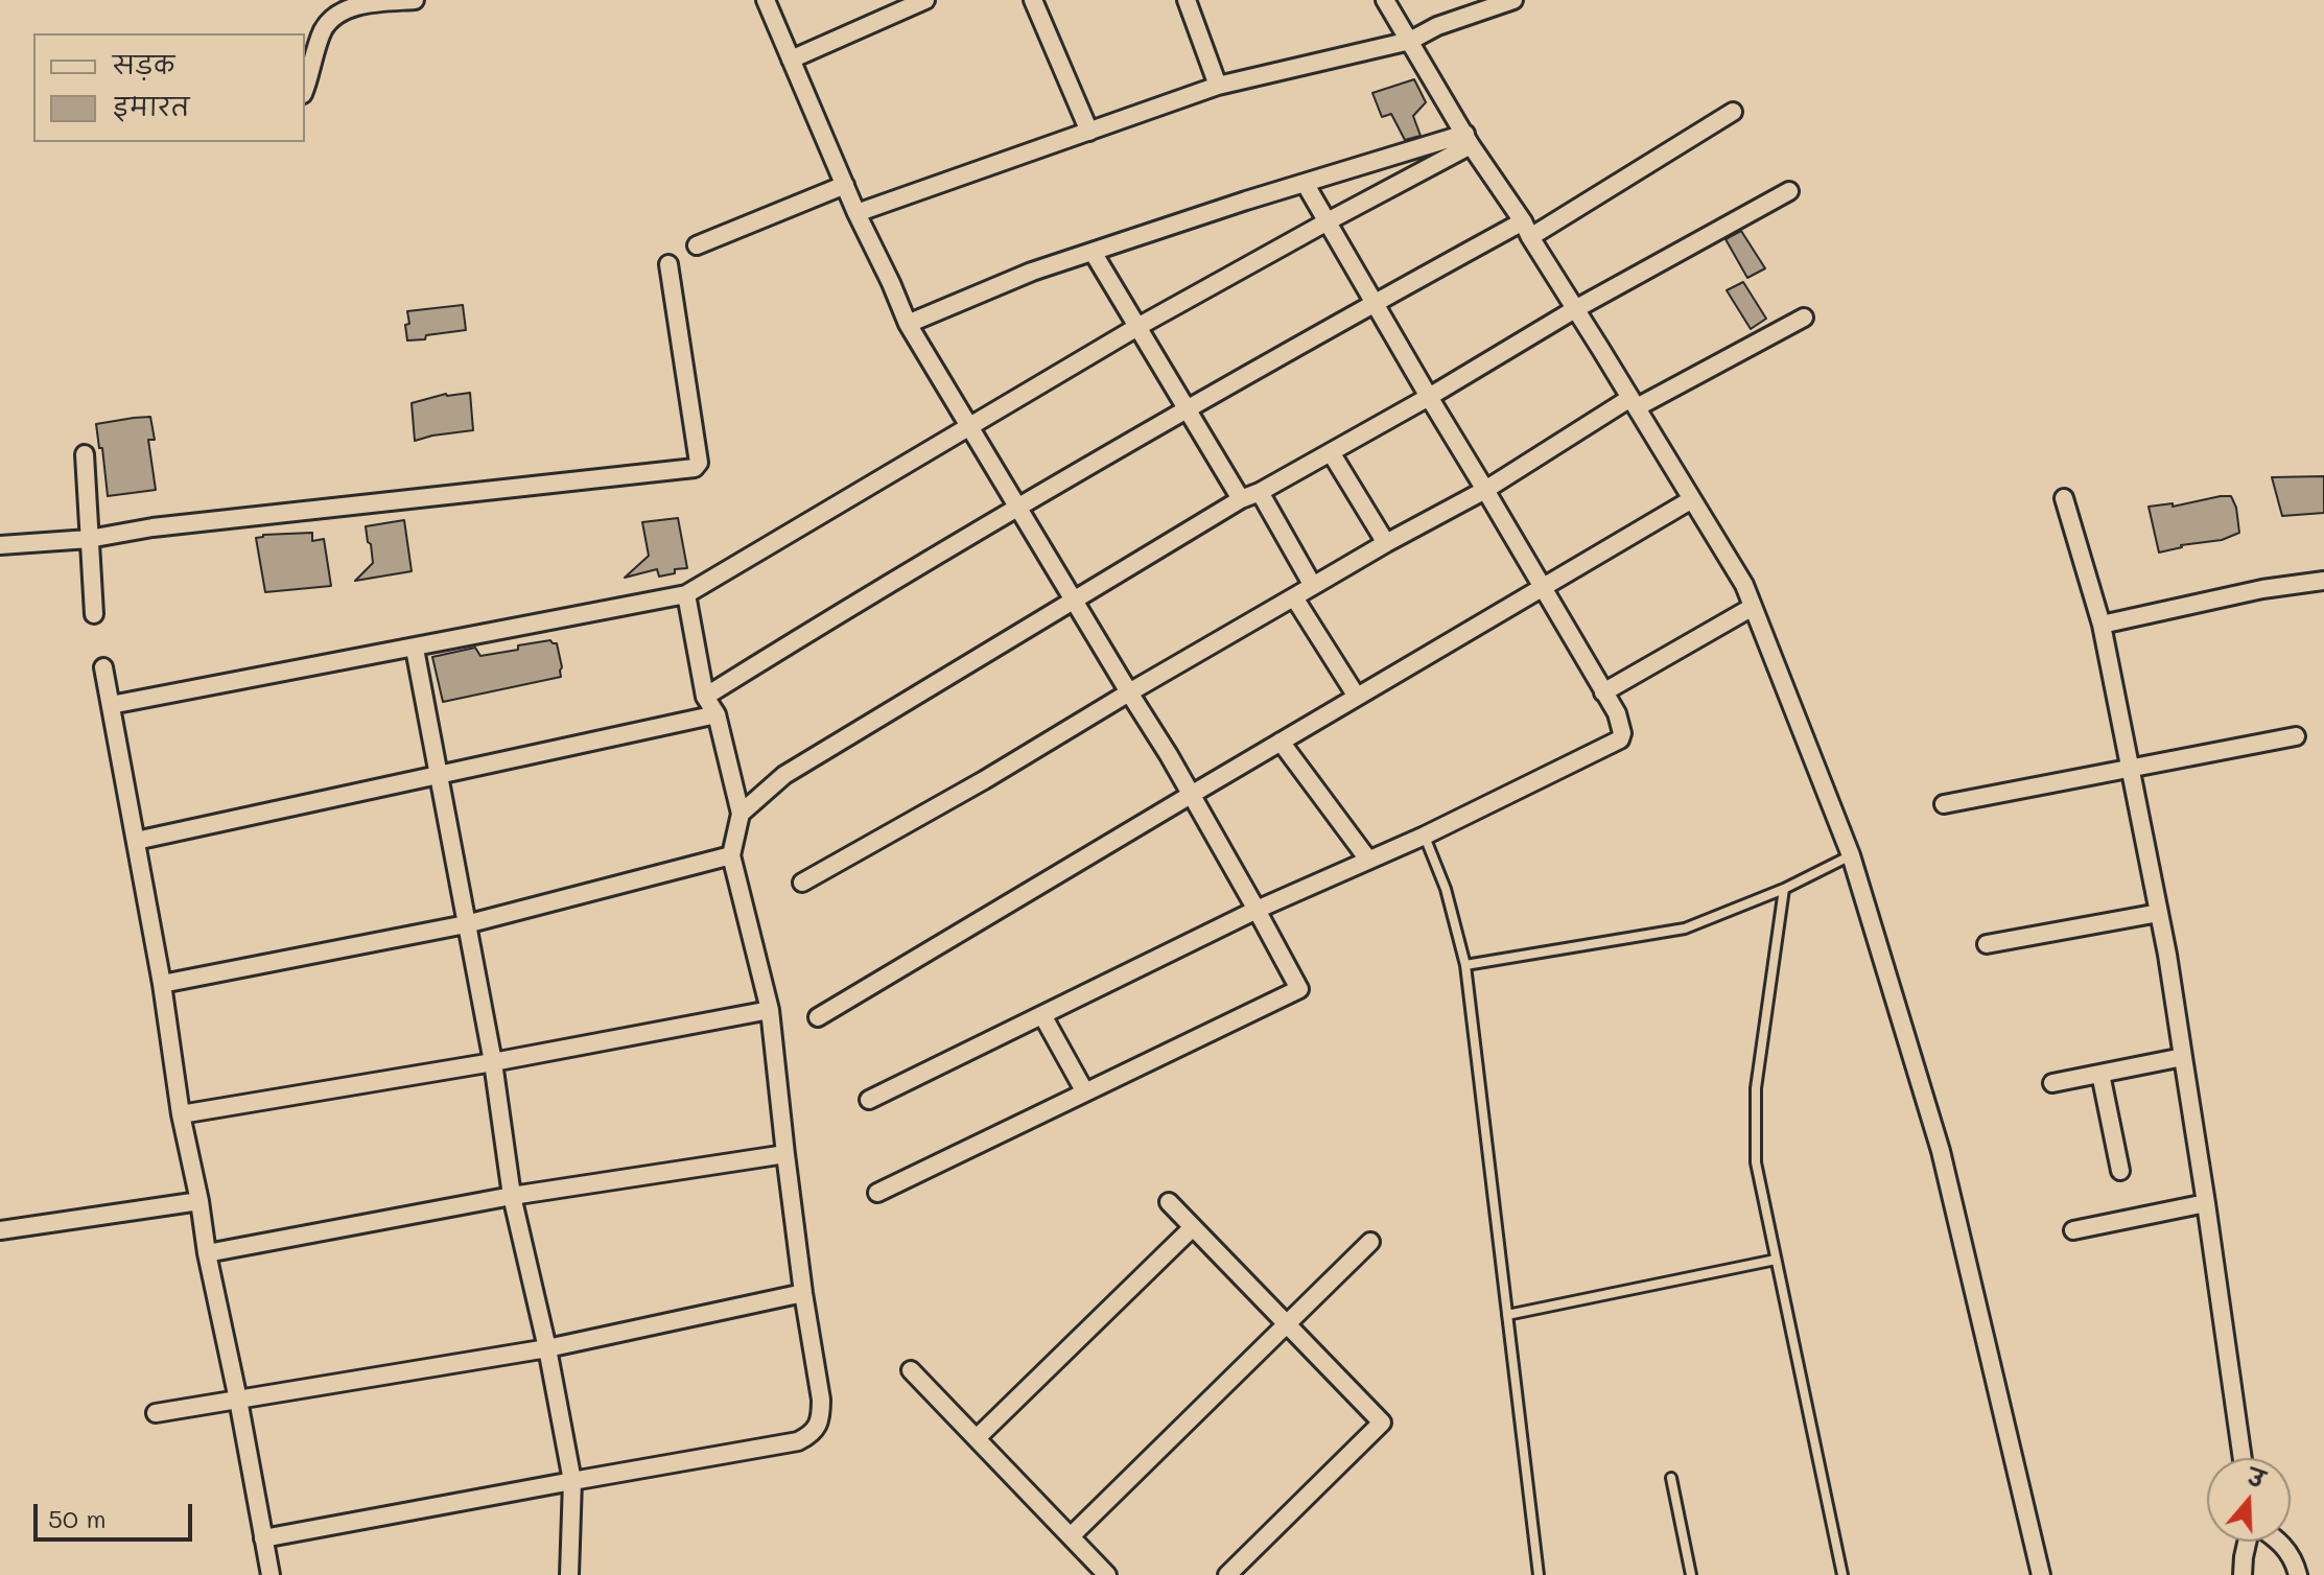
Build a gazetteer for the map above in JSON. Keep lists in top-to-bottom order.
{
  "legend": ["सड़क", "इमारत"],
  "scale_bar": "50 m",
  "north": "top"
}
